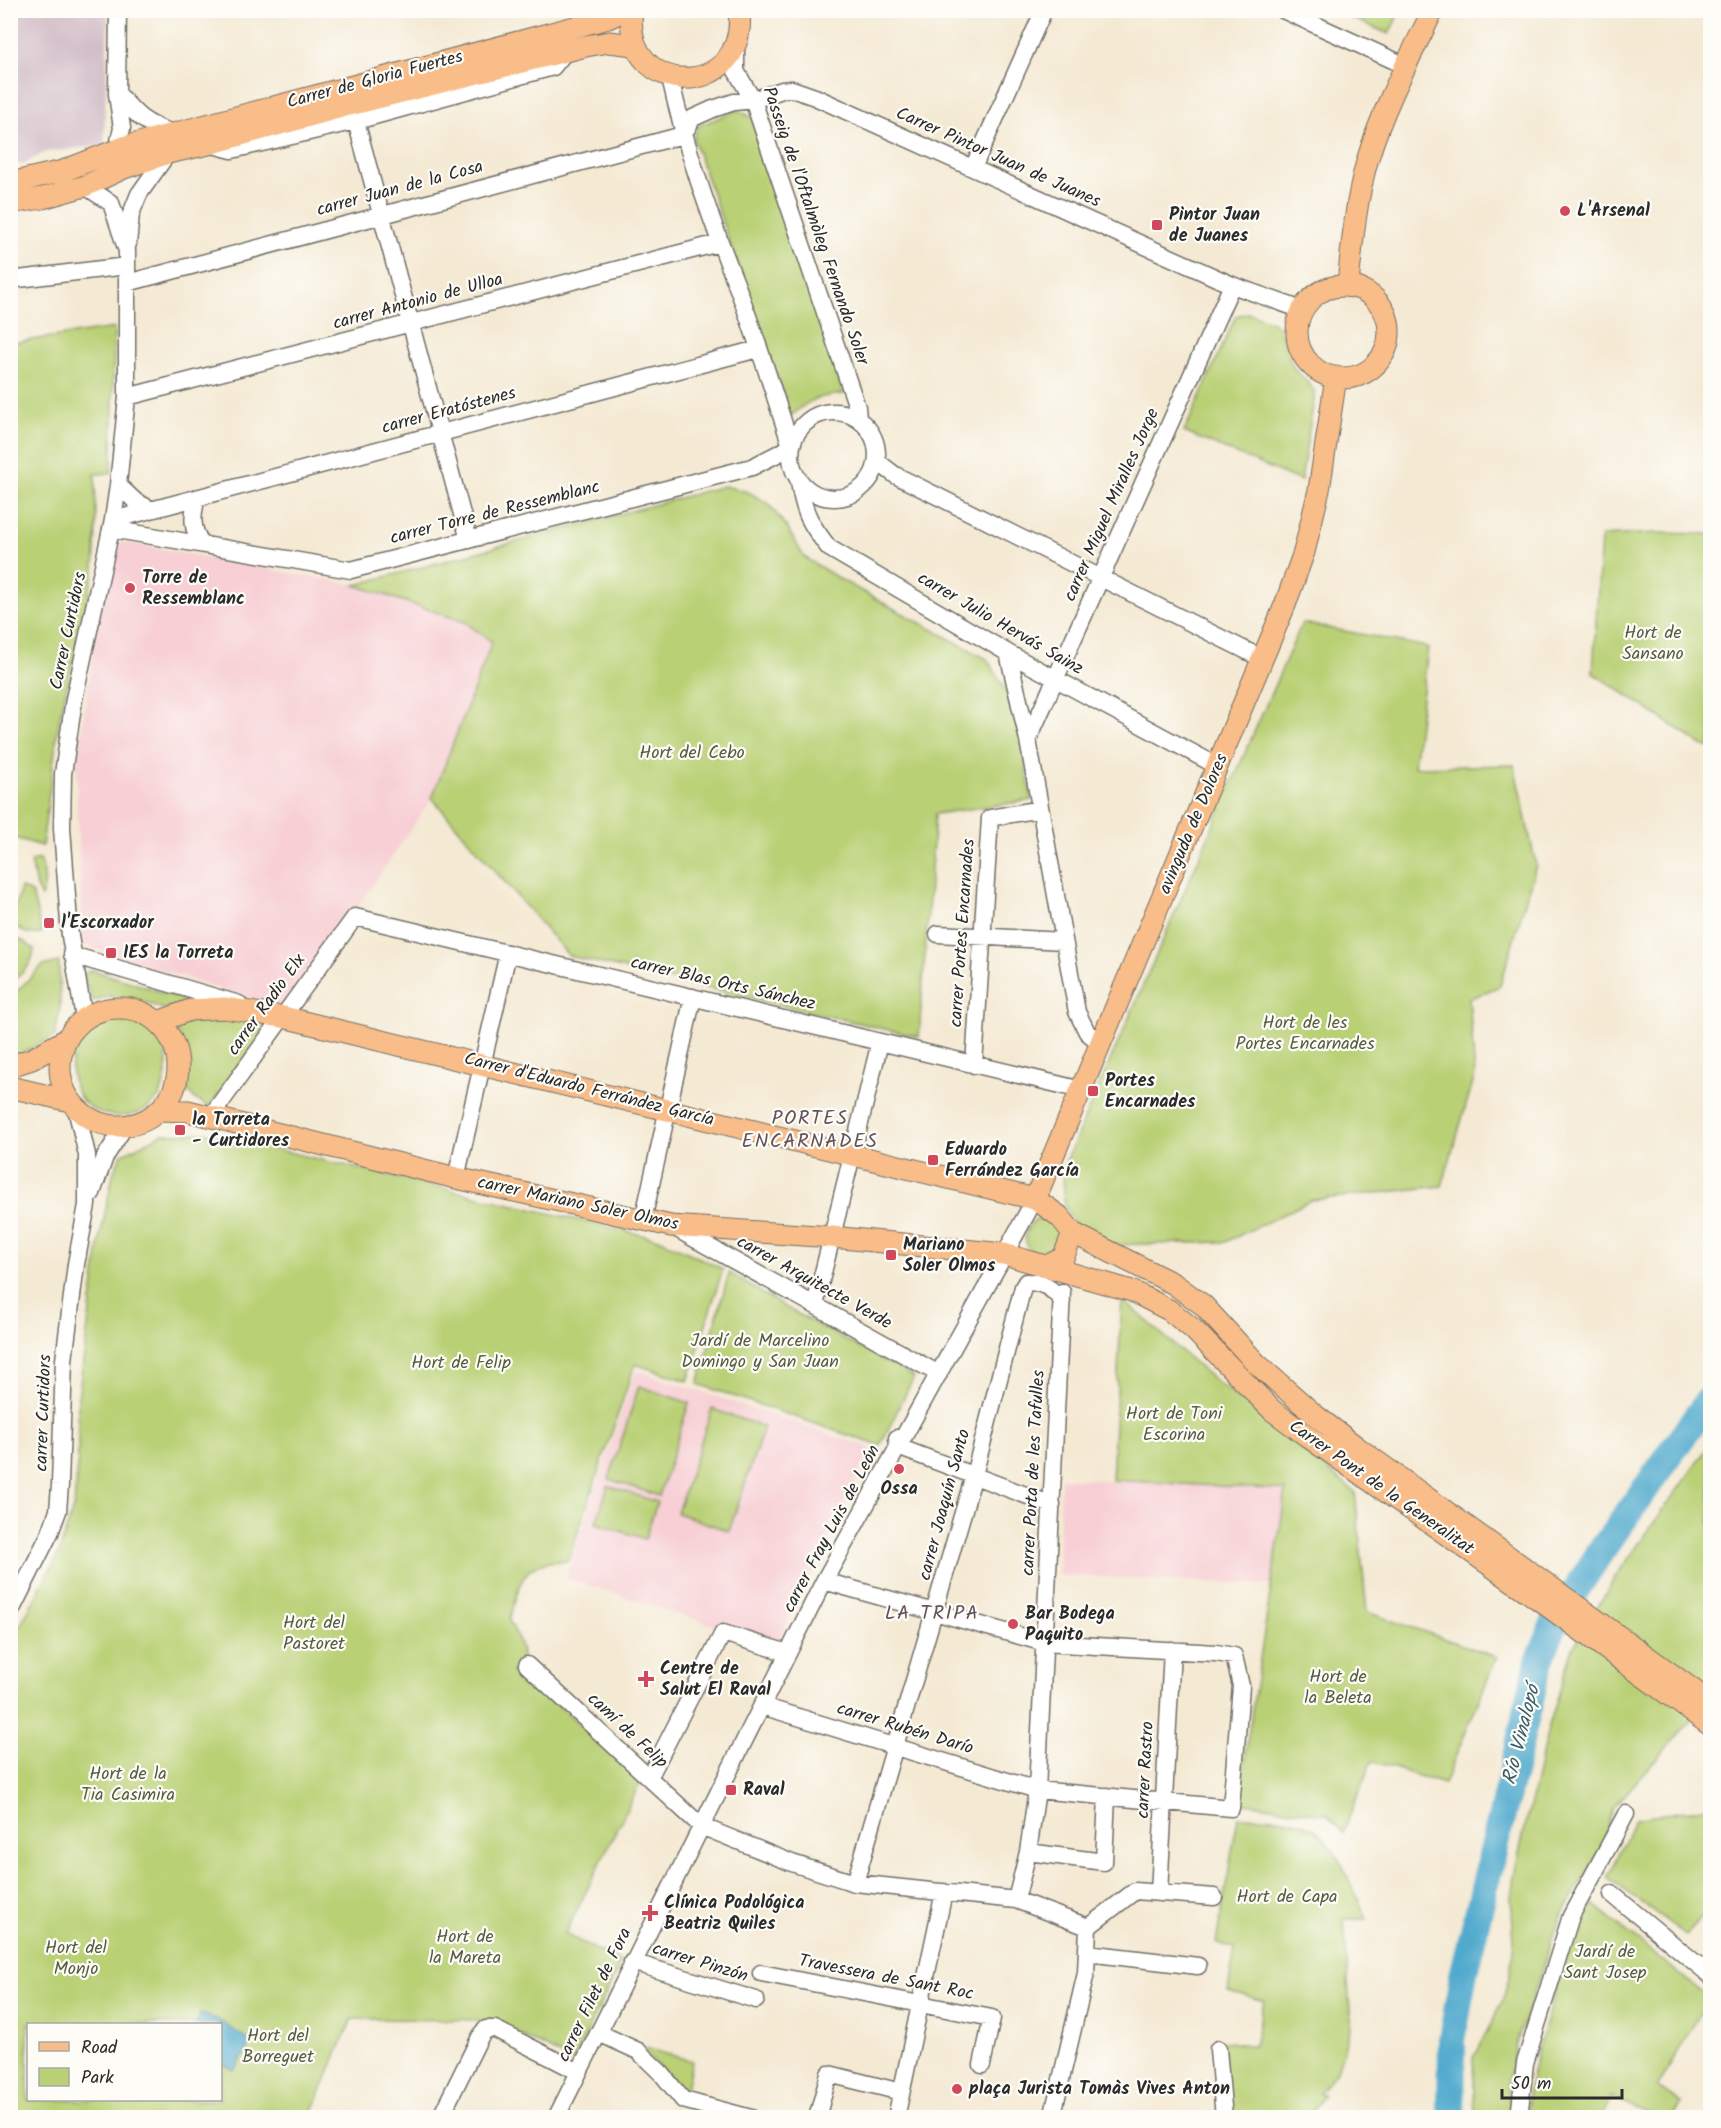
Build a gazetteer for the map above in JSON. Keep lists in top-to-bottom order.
{
  "streets": {
    "main road": [
      "Carrer de Gloria Fuertes",
      "avinguda de Dolores",
      "Carrer d'Eduardo Ferrández García",
      "carrer Mariano Soler Olmos",
      "Carrer Pont de la Generalitat"
    ],
    "street": [
      "Carrer Pintor Juan de Juanes",
      "carrer Juan de la Cosa",
      "Passeig de l'Oftalmòleg Fernando Soler",
      "carrer Antonio de Ulloa",
      "carrer Eratóstenes",
      "carrer Miguel Miralles Jorge",
      "carrer Torre de Ressemblanc",
      "carrer Julio Hervás Sainz",
      "Carrer Curtidors",
      "carrer Portes Encarnades",
      "carrer Blas Orts Sánchez",
      "carrer Radio Elx",
      "carrer Arquitecte Verde",
      "carrer Curtidors",
      "carrer Porta de les Tafulles",
      "carrer Joaquín Santo",
      "carrer Fray Luis de León",
      "carrer Rubén Darío",
      "camí de Felip",
      "carrer Rastro",
      "carrer Pinzón",
      "Travessera de Sant Roc",
      "carrer Filet de Fora"
    ]
  },
  "crossings": [
    ["Carrer de Gloria Fuertes", "Carrer Curtidors"],
    ["Carrer Pintor Juan de Juanes", "carrer Juan de la Cosa"],
    ["Carrer Pintor Juan de Juanes", "Passeig de l'Oftalmòleg Fernando Soler"],
    ["Carrer Pintor Juan de Juanes", "carrer Miguel Miralles Jorge"],
    ["Carrer Pintor Juan de Juanes", "avinguda de Dolores"],
    ["carrer Juan de la Cosa", "Carrer Curtidors"],
    ["Passeig de l'Oftalmòleg Fernando Soler", "carrer Torre de Ressemblanc"],
    ["Passeig de l'Oftalmòleg Fernando Soler", "carrer Julio Hervás Sainz"],
    ["carrer Antonio de Ulloa", "Carrer Curtidors"],
    ["carrer Eratóstenes", "carrer Torre de Ressemblanc"],
    ["carrer Eratóstenes", "Carrer Curtidors"],
    ["carrer Miguel Miralles Jorge", "carrer Julio Hervás Sainz"],
    ["carrer Torre de Ressemblanc", "carrer Julio Hervás Sainz"],
    ["carrer Torre de Ressemblanc", "Carrer Curtidors"],
    ["carrer Julio Hervás Sainz", "avinguda de Dolores"],
    ["Carrer Curtidors", "Carrer d'Eduardo Ferrández García"],
    ["Carrer Curtidors", "carrer Mariano Soler Olmos"],
    ["Carrer Curtidors", "carrer Curtidors"],
    ["avinguda de Dolores", "carrer Blas Orts Sánchez"],
    ["avinguda de Dolores", "Carrer d'Eduardo Ferrández García"],
    ["avinguda de Dolores", "carrer Mariano Soler Olmos"],
    ["avinguda de Dolores", "Carrer Pont de la Generalitat"],
    ["avinguda de Dolores", "carrer Fray Luis de León"],
    ["carrer Portes Encarnades", "carrer Blas Orts Sánchez"],
    ["carrer Blas Orts Sánchez", "carrer Radio Elx"],
    ["carrer Radio Elx", "Carrer d'Eduardo Ferrández García"],
    ["carrer Radio Elx", "carrer Mariano Soler Olmos"],
    ["Carrer d'Eduardo Ferrández García", "carrer Mariano Soler Olmos"],
    ["Carrer d'Eduardo Ferrández García", "carrer Curtidors"],
    ["Carrer d'Eduardo Ferrández García", "Carrer Pont de la Generalitat"],
    ["carrer Mariano Soler Olmos", "carrer Arquitecte Verde"],
    ["carrer Mariano Soler Olmos", "carrer Curtidors"],
    ["carrer Mariano Soler Olmos", "Carrer Pont de la Generalitat"],
    ["carrer Mariano Soler Olmos", "carrer Fray Luis de León"],
    ["carrer Arquitecte Verde", "carrer Fray Luis de León"],
    ["carrer Porta de les Tafulles", "Carrer Pont de la Generalitat"],
    ["carrer Porta de les Tafulles", "carrer Joaquín Santo"],
    ["carrer Porta de les Tafulles", "carrer Rubén Darío"],
    ["Carrer Pont de la Generalitat", "carrer Fray Luis de León"],
    ["carrer Joaquín Santo", "carrer Rubén Darío"],
    ["carrer Fray Luis de León", "carrer Rubén Darío"],
    ["carrer Fray Luis de León", "camí de Felip"],
    ["carrer Fray Luis de León", "carrer Filet de Fora"],
    ["carrer Rubén Darío", "carrer Rastro"],
    ["camí de Felip", "carrer Filet de Fora"],
    ["carrer Pinzón", "carrer Filet de Fora"]
  ],
  "districts": ["PORTES ENCARNADES", "LA TRIPA"],
  "water": ["Río Vinalopó"],
  "parks": [
    "Hort de Sansano",
    "Hort del Cebo",
    "Hort de les Portes Encarnades",
    "Jardí de Marcelino Domingo y San Juan",
    "Hort de Felip",
    "Hort de Toni Escorina",
    "Hort del Pastoret",
    "Hort de la Beleta",
    "Hort de la Tia Casimira",
    "Hort de Capa",
    "Hort de la Mareta",
    "Hort del Monjo",
    "Jardí de Sant Josep",
    "Hort del Borreguet"
  ],
  "places": {
    "other": [
      "L'Arsenal",
      "Torre de Ressemblanc",
      "Ossa",
      "Bar Bodega Paquito",
      "plaça Jurista Tomàs Vives Anton"
    ],
    "transit": [
      "Pintor Juan de Juanes",
      "l'Escorxador",
      "IES la Torreta",
      "Portes Encarnades",
      "la Torreta - Curtidores",
      "Eduardo Ferrández García",
      "Mariano Soler Olmos",
      "Raval"
    ],
    "health": ["Centre de Salut El Raval", "Clínica Podológica Beatriz Quiles"]
  },
  "legend": ["Road", "Park"],
  "scale_bar": "50 m"
}
